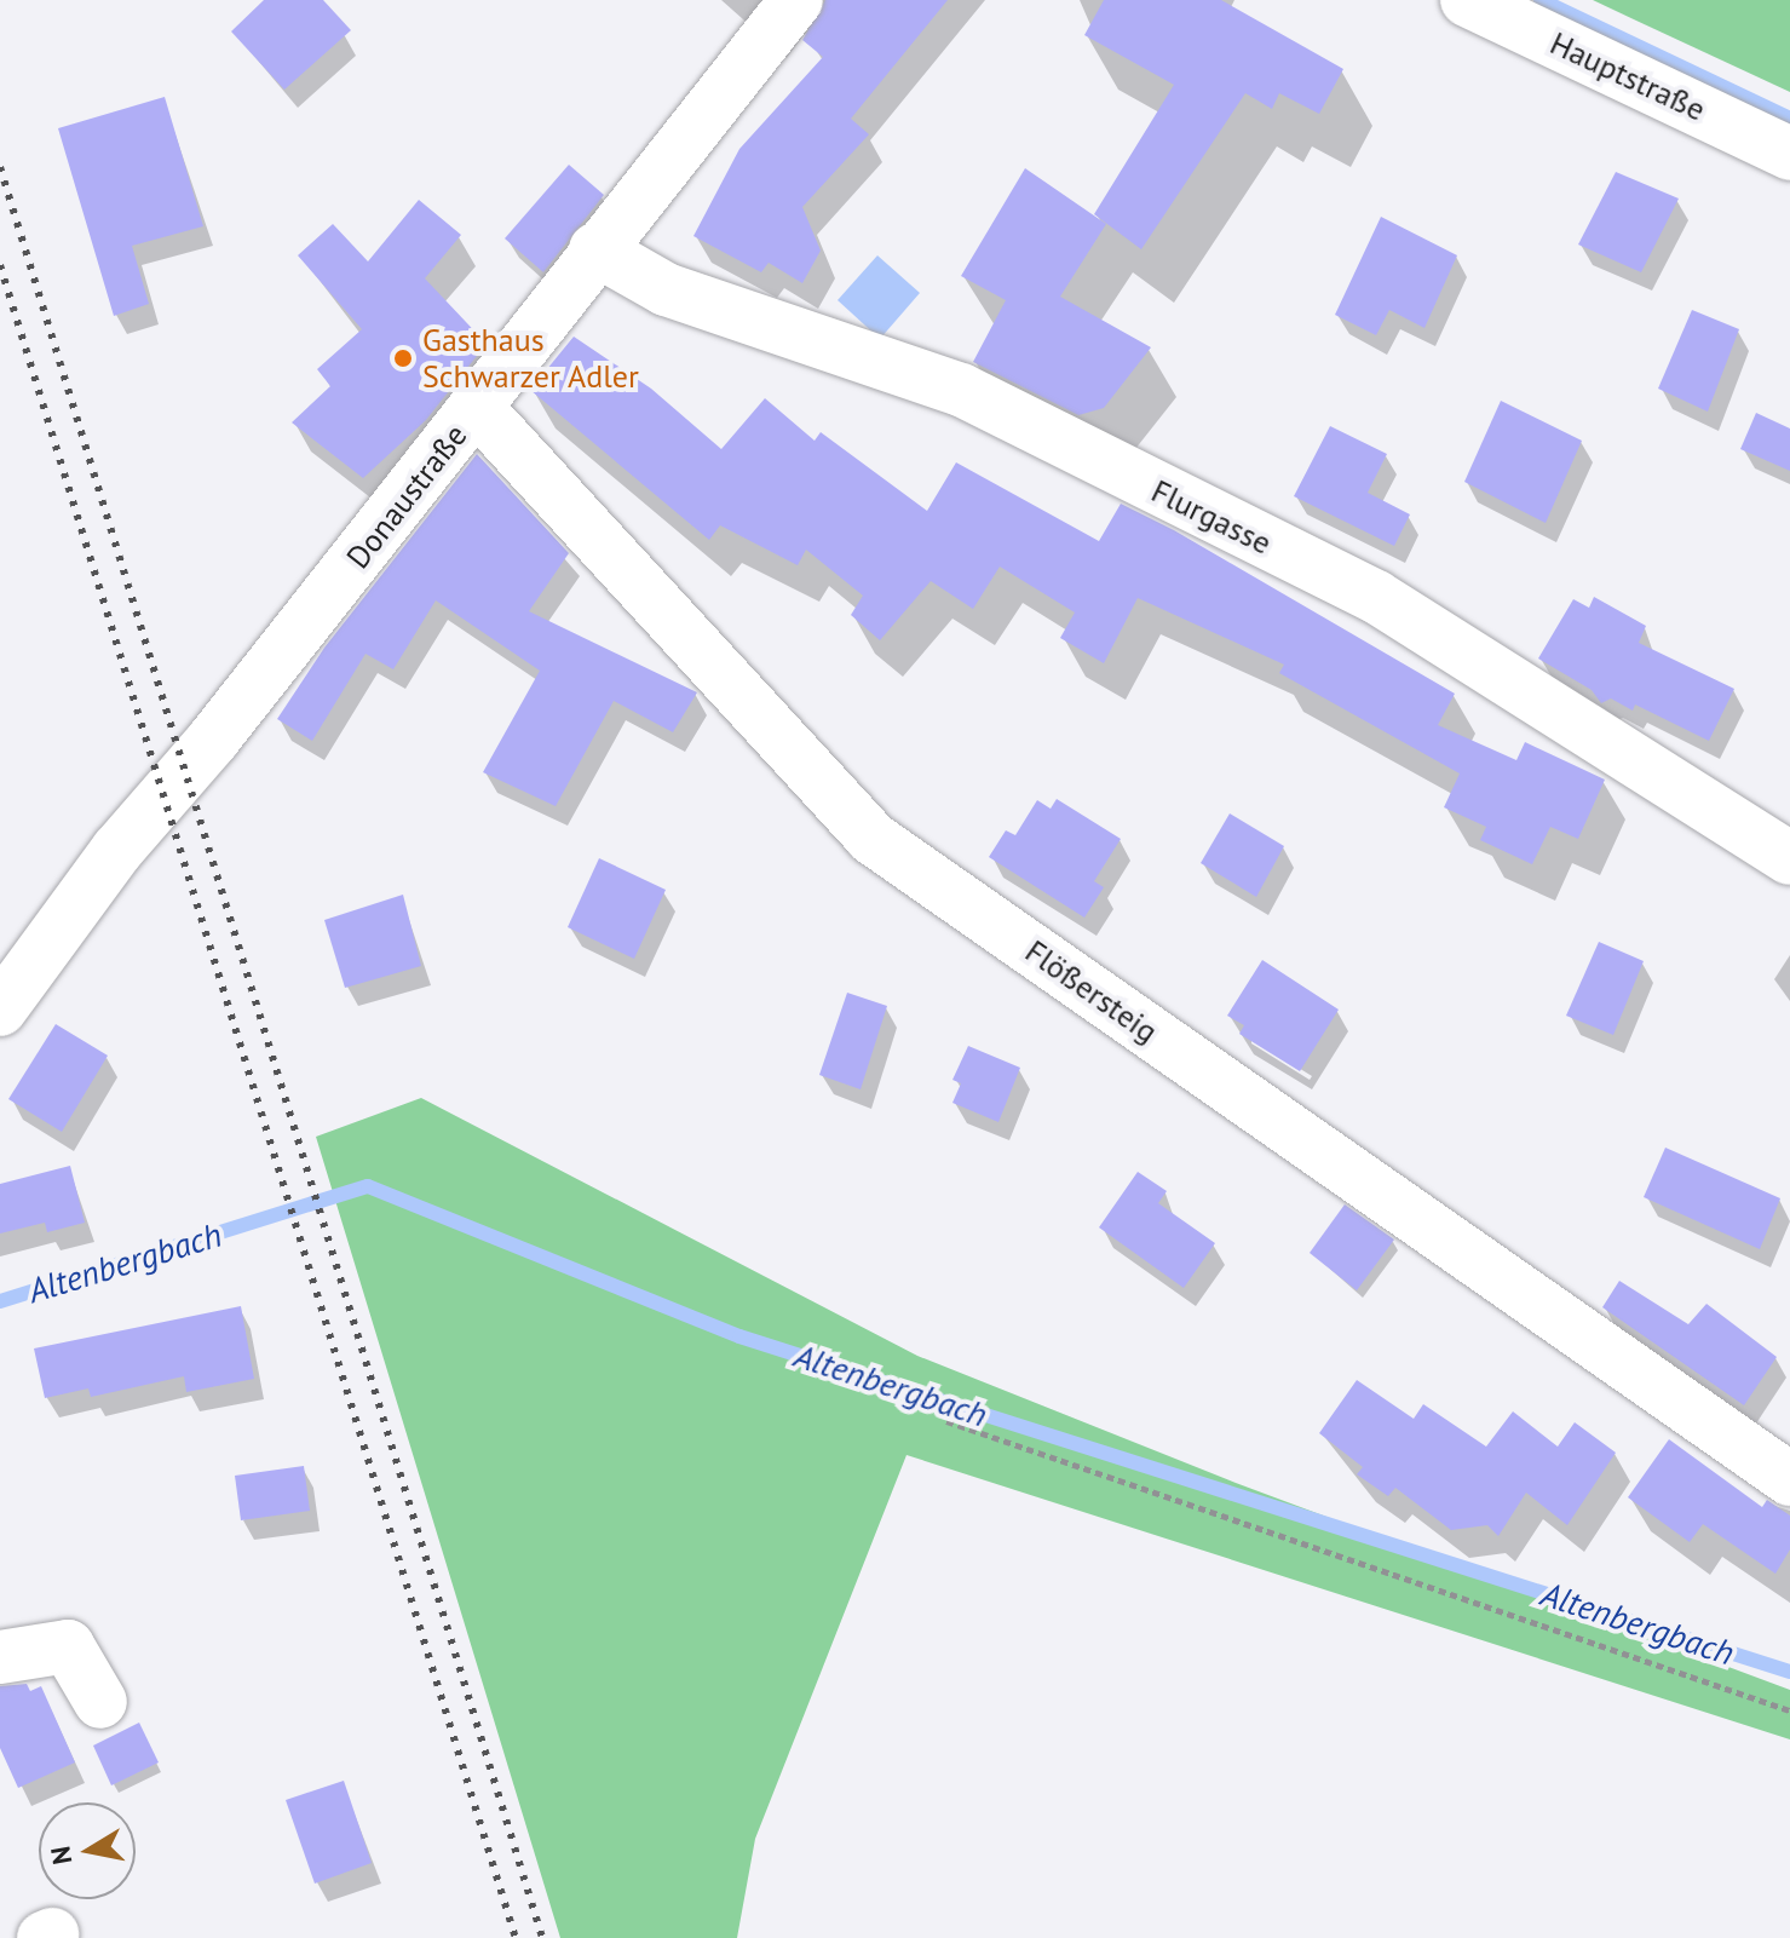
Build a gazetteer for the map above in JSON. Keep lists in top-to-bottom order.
{
  "streets": {
    "street": [
      "Hauptstraße",
      "Donaustraße",
      "Flurgasse",
      "Flößersteig"
    ]
  },
  "crossings": [
    ["Donaustraße", "Flurgasse"],
    ["Donaustraße", "Flößersteig"]
  ],
  "water": ["Altenbergbach"],
  "places": ["Gasthaus Schwarzer Adler"],
  "north": "left"
}
